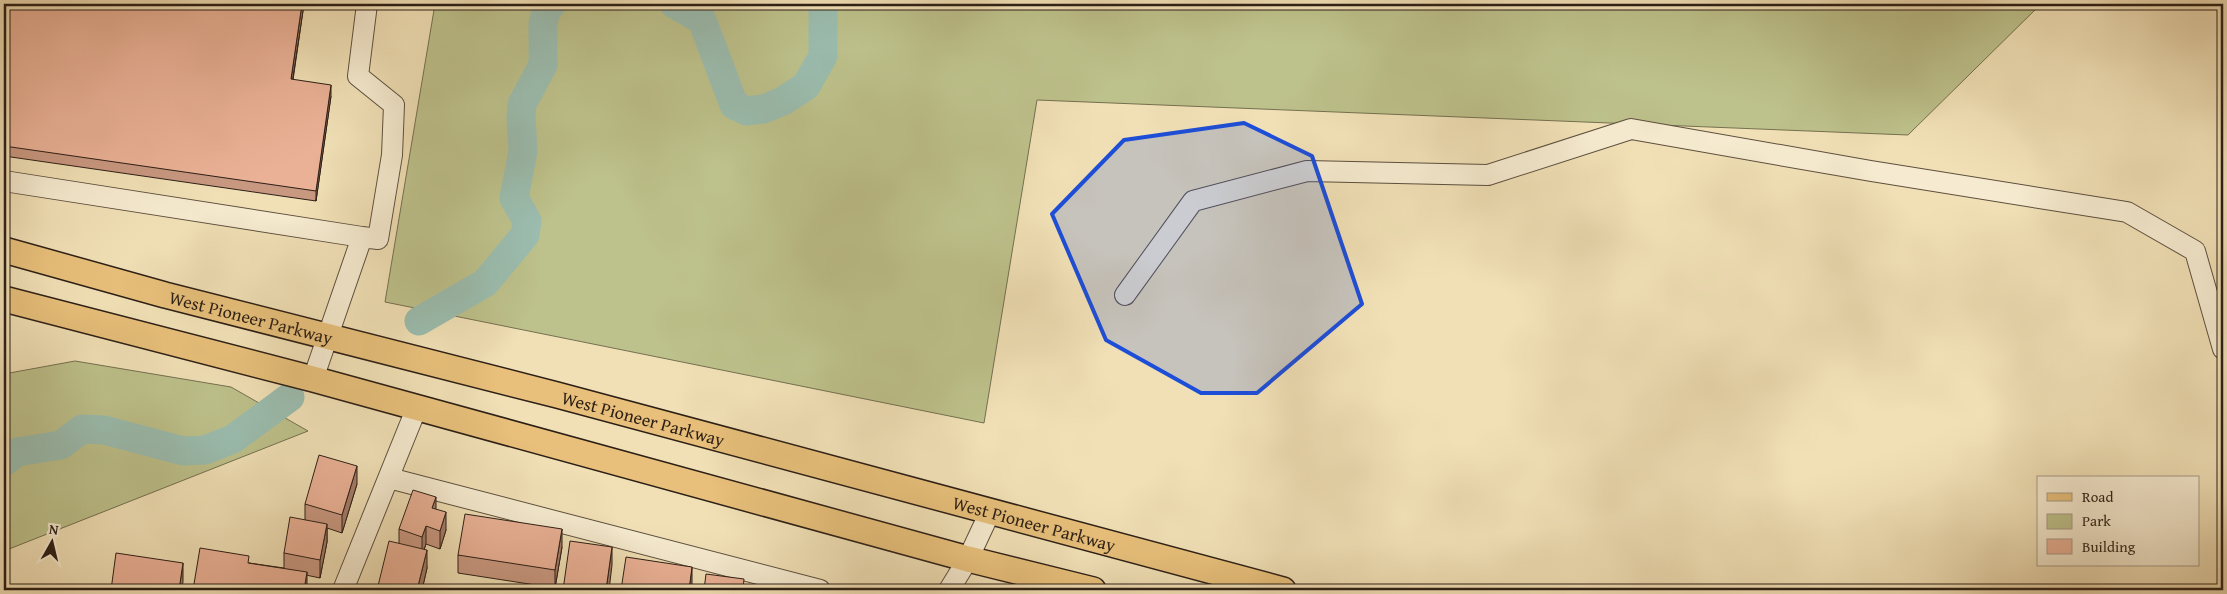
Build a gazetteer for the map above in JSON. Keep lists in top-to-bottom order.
{
  "streets": {
    "main road": ["West Pioneer Parkway"]
  },
  "legend": ["Road", "Park", "Building"],
  "north": "top"
}
